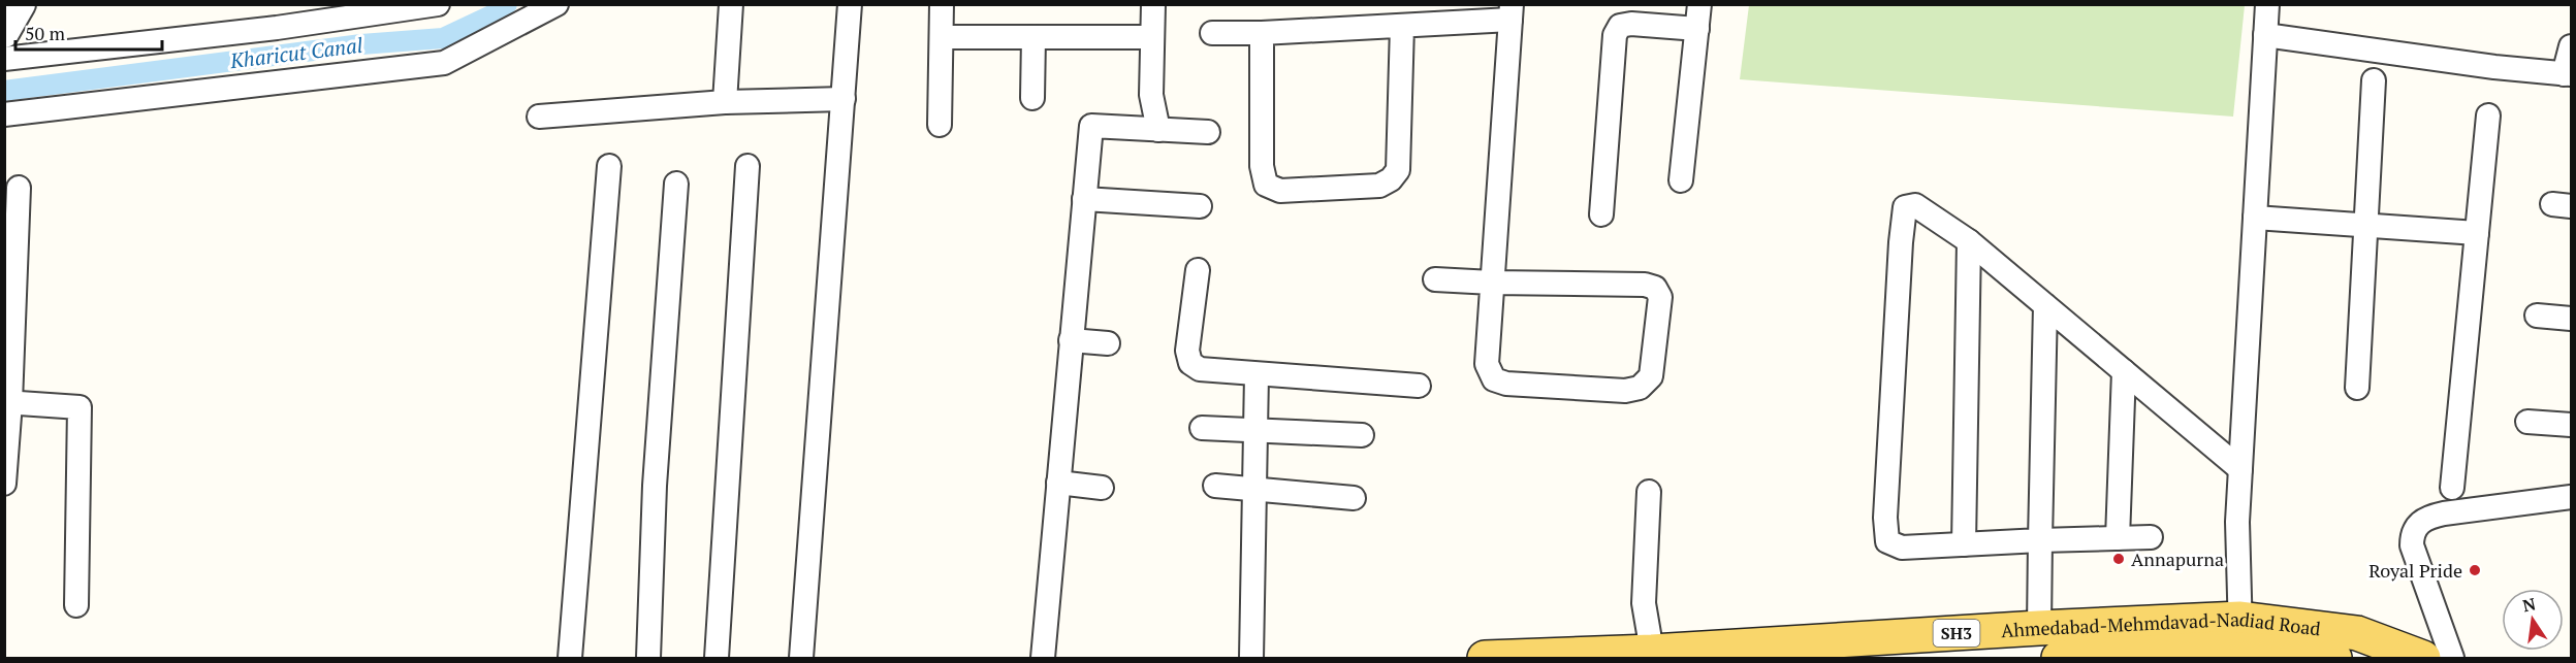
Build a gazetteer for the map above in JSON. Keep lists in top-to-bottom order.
{
  "streets": {
    "main road": ["Ahmedabad-Mehmdavad-Nadiad Road", "SH3"]
  },
  "water": ["Kharicut Canal"],
  "places": ["Annapurna", "Royal Pride"],
  "scale_bar": "50 m",
  "north": "top"
}
